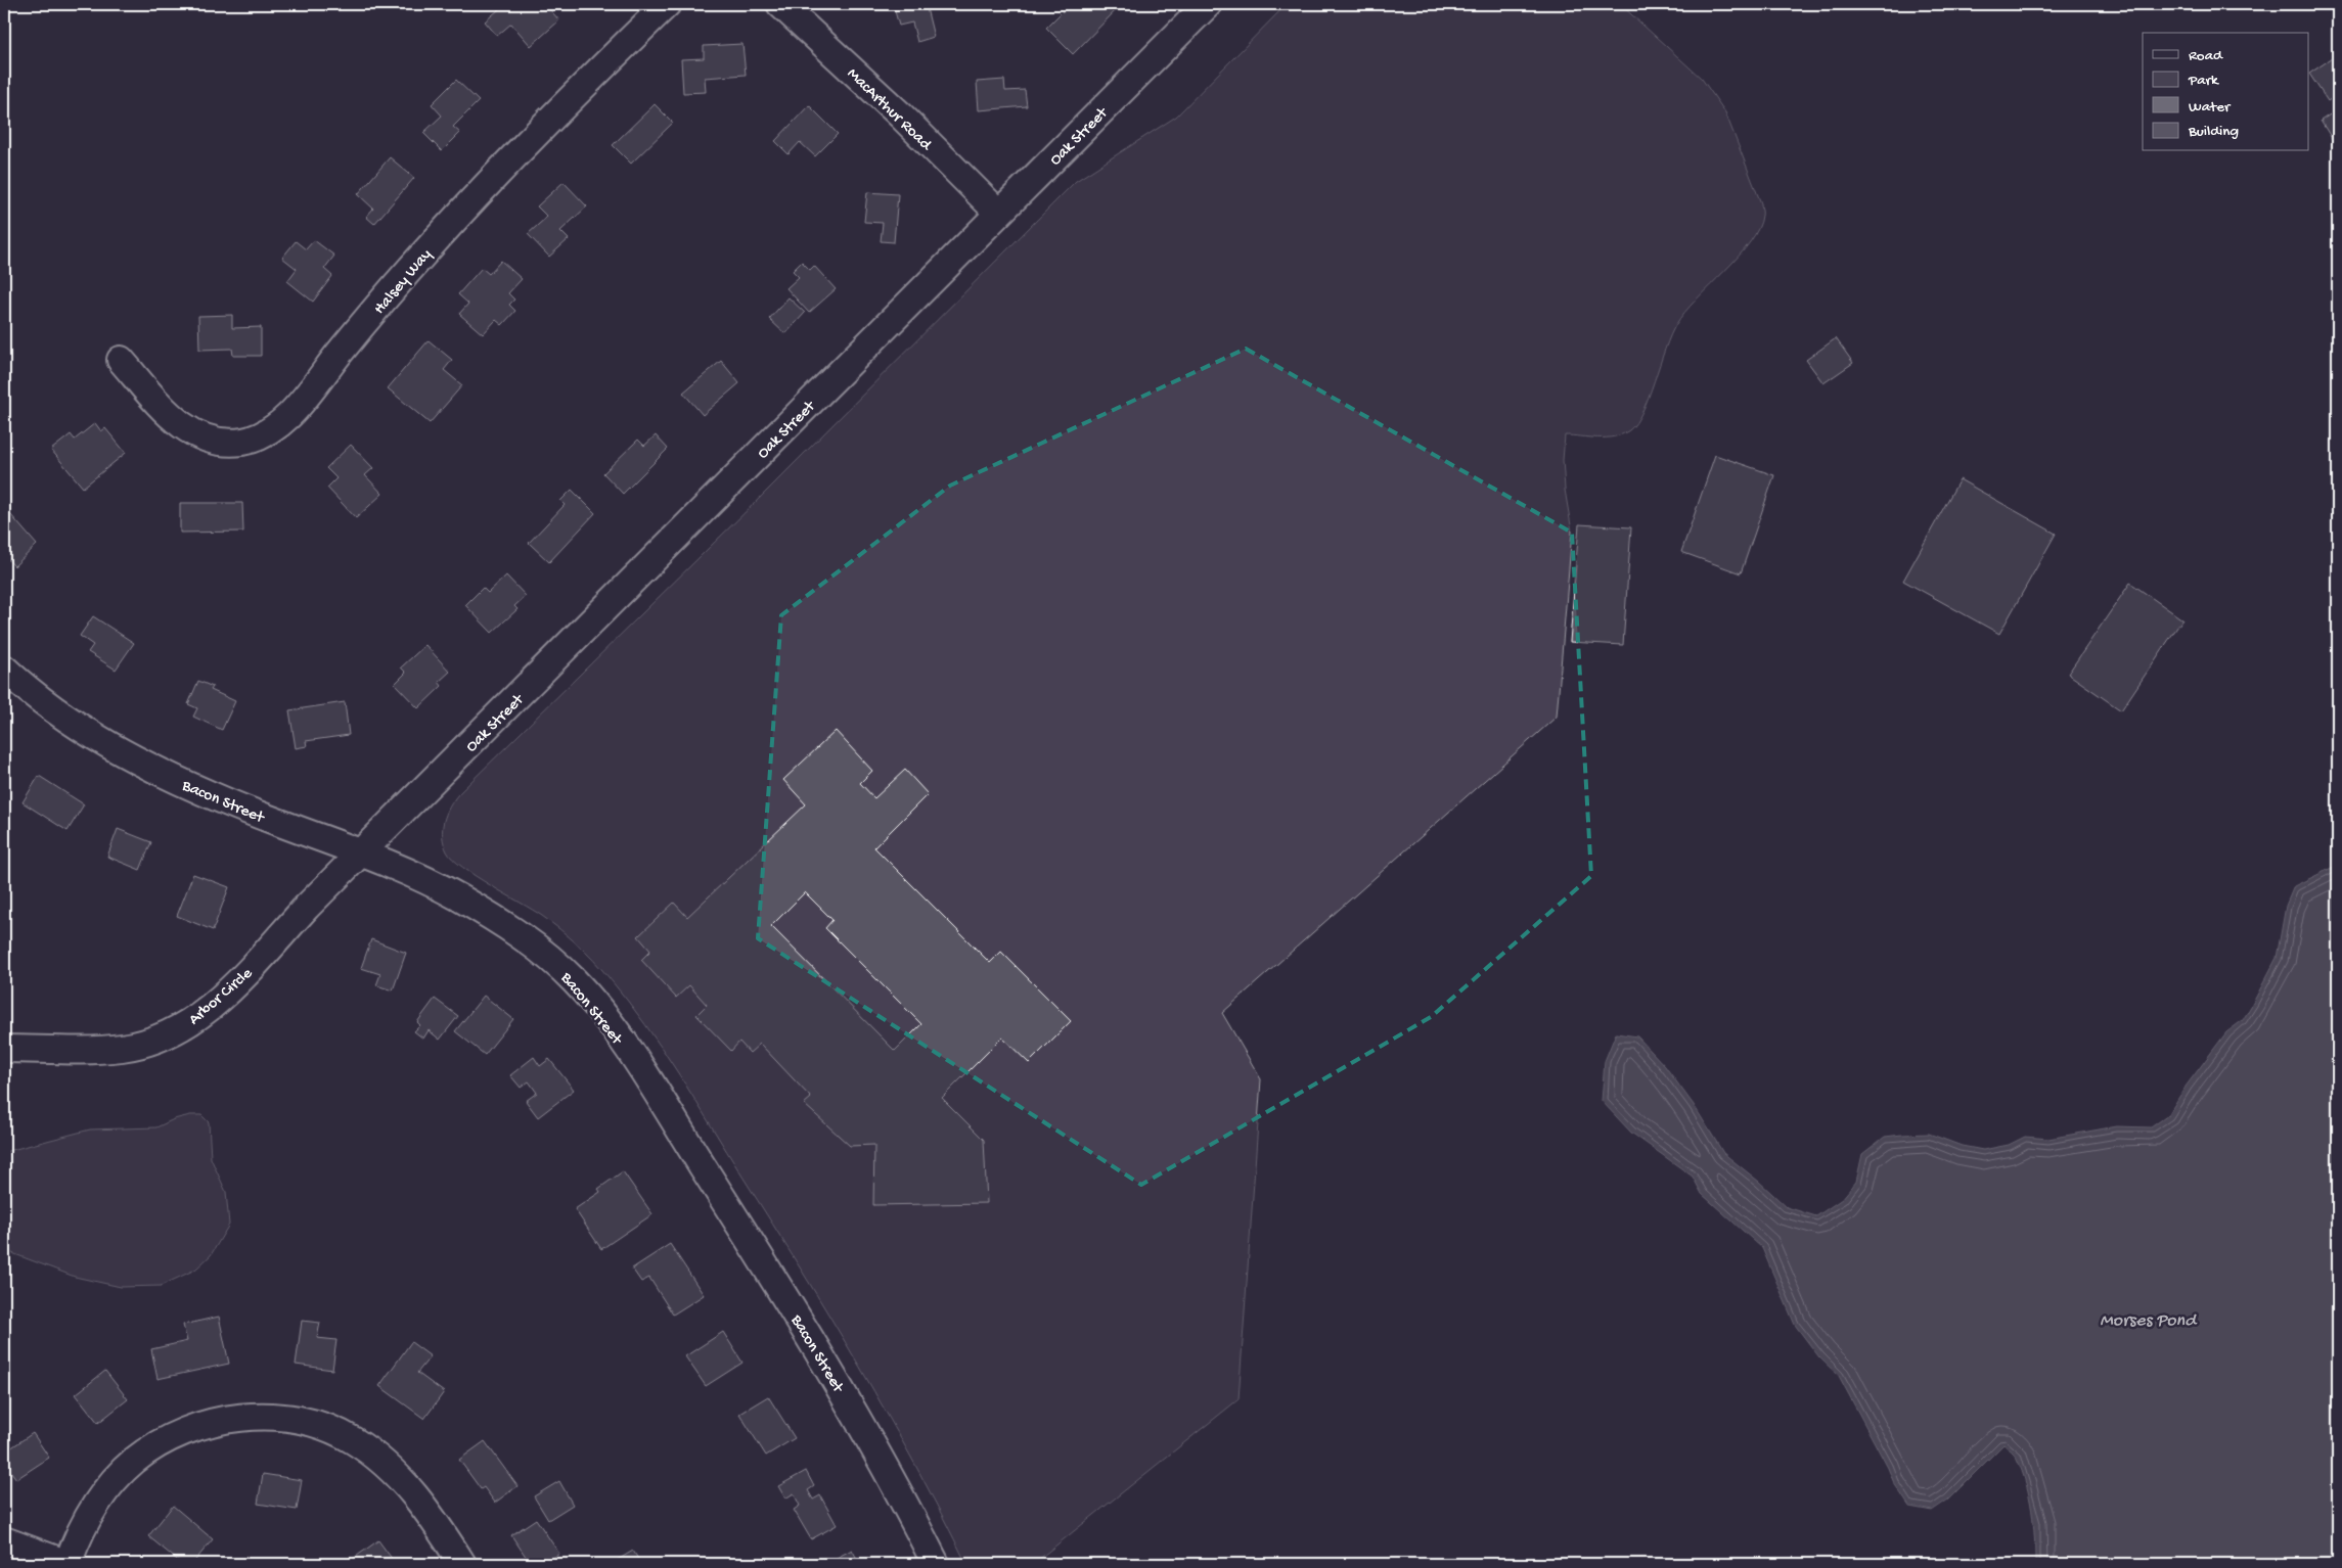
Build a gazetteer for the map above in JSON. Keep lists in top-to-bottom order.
{
  "streets": {
    "street": [
      "MacArthur Road",
      "Oak Street",
      "Halsey Way",
      "Bacon Street",
      "Arbor Circle"
    ]
  },
  "crossings": [
    ["MacArthur Road", "Oak Street"],
    ["Oak Street", "Bacon Street"],
    ["Oak Street", "Arbor Circle"],
    ["Bacon Street", "Arbor Circle"]
  ],
  "water": ["Morses Pond"],
  "legend": [
    "Road",
    "Park",
    "Water",
    "Building"
  ]
}
